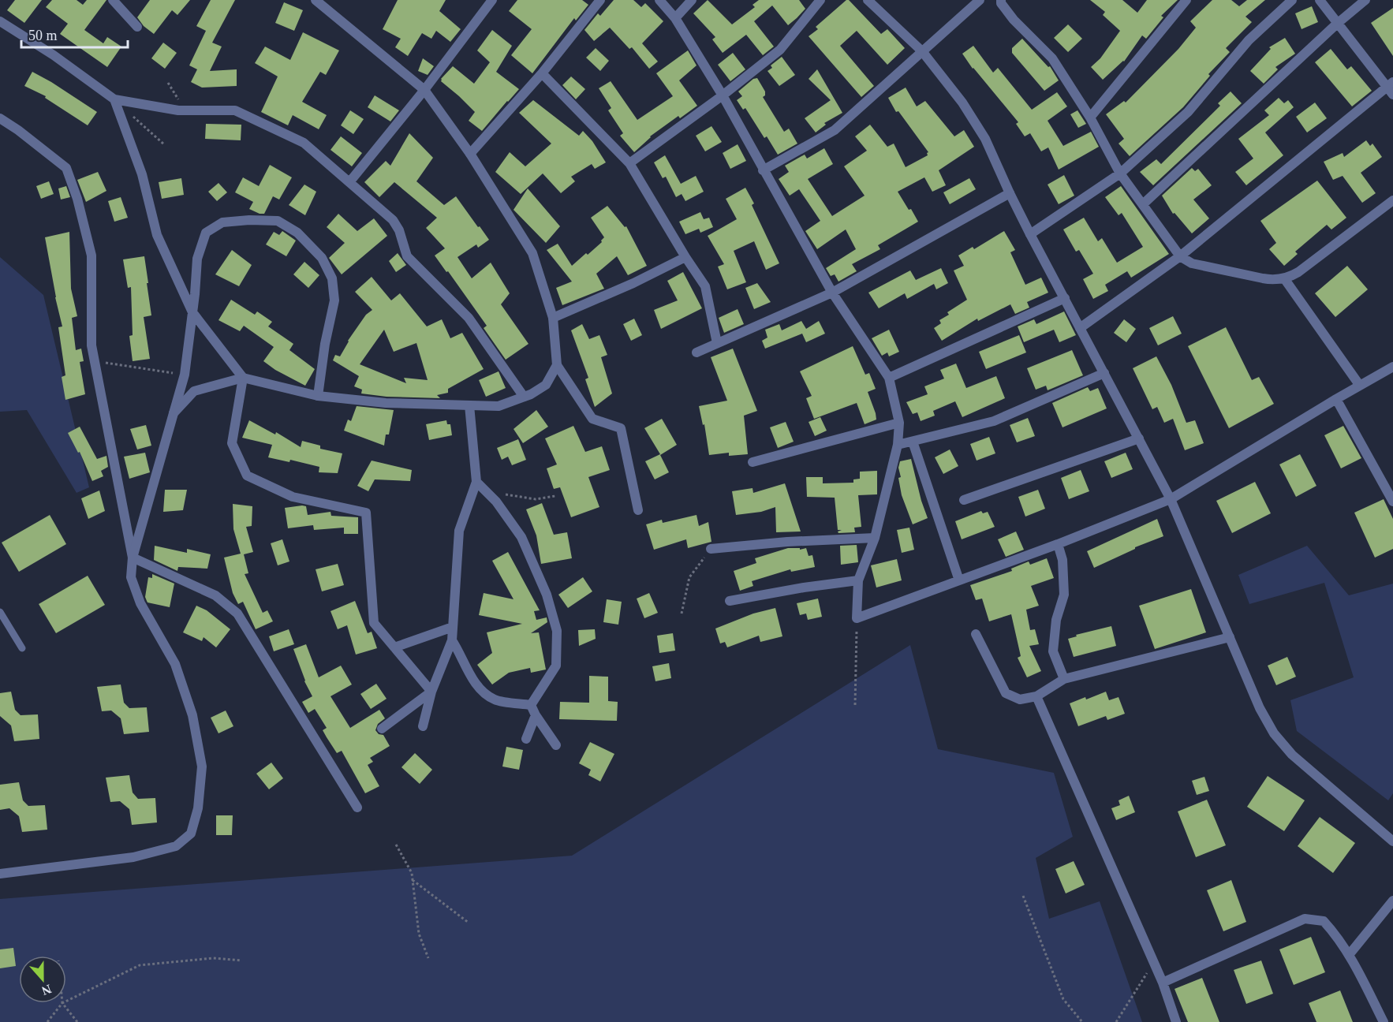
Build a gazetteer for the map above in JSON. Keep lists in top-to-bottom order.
{
  "scale_bar": "50 m",
  "north": "bottom"
}
